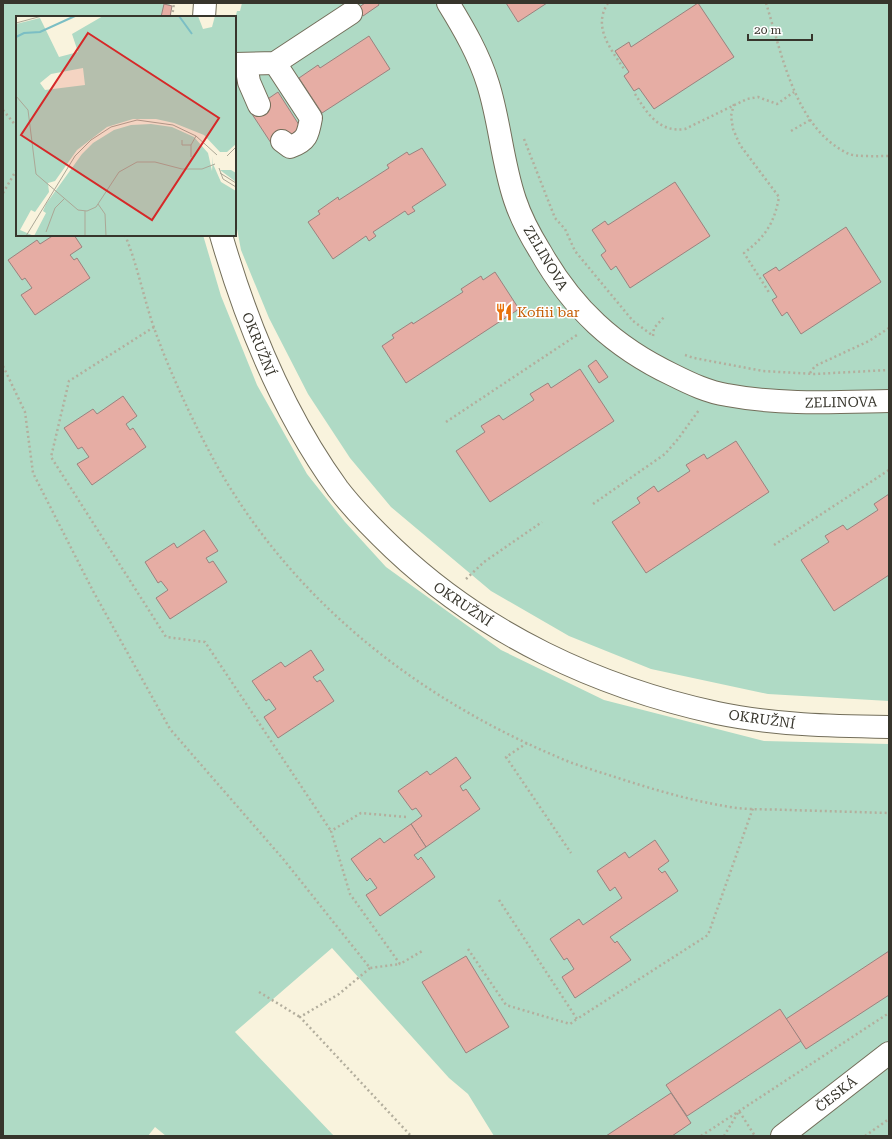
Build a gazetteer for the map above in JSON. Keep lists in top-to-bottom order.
{
  "streets": {
    "street": ["ZELINOVA", "OKRUŽNÍ", "ČESKÁ"]
  },
  "places": {
    "restaurant": ["Kofiii bar"]
  },
  "scale_bar": "20 m"
}
